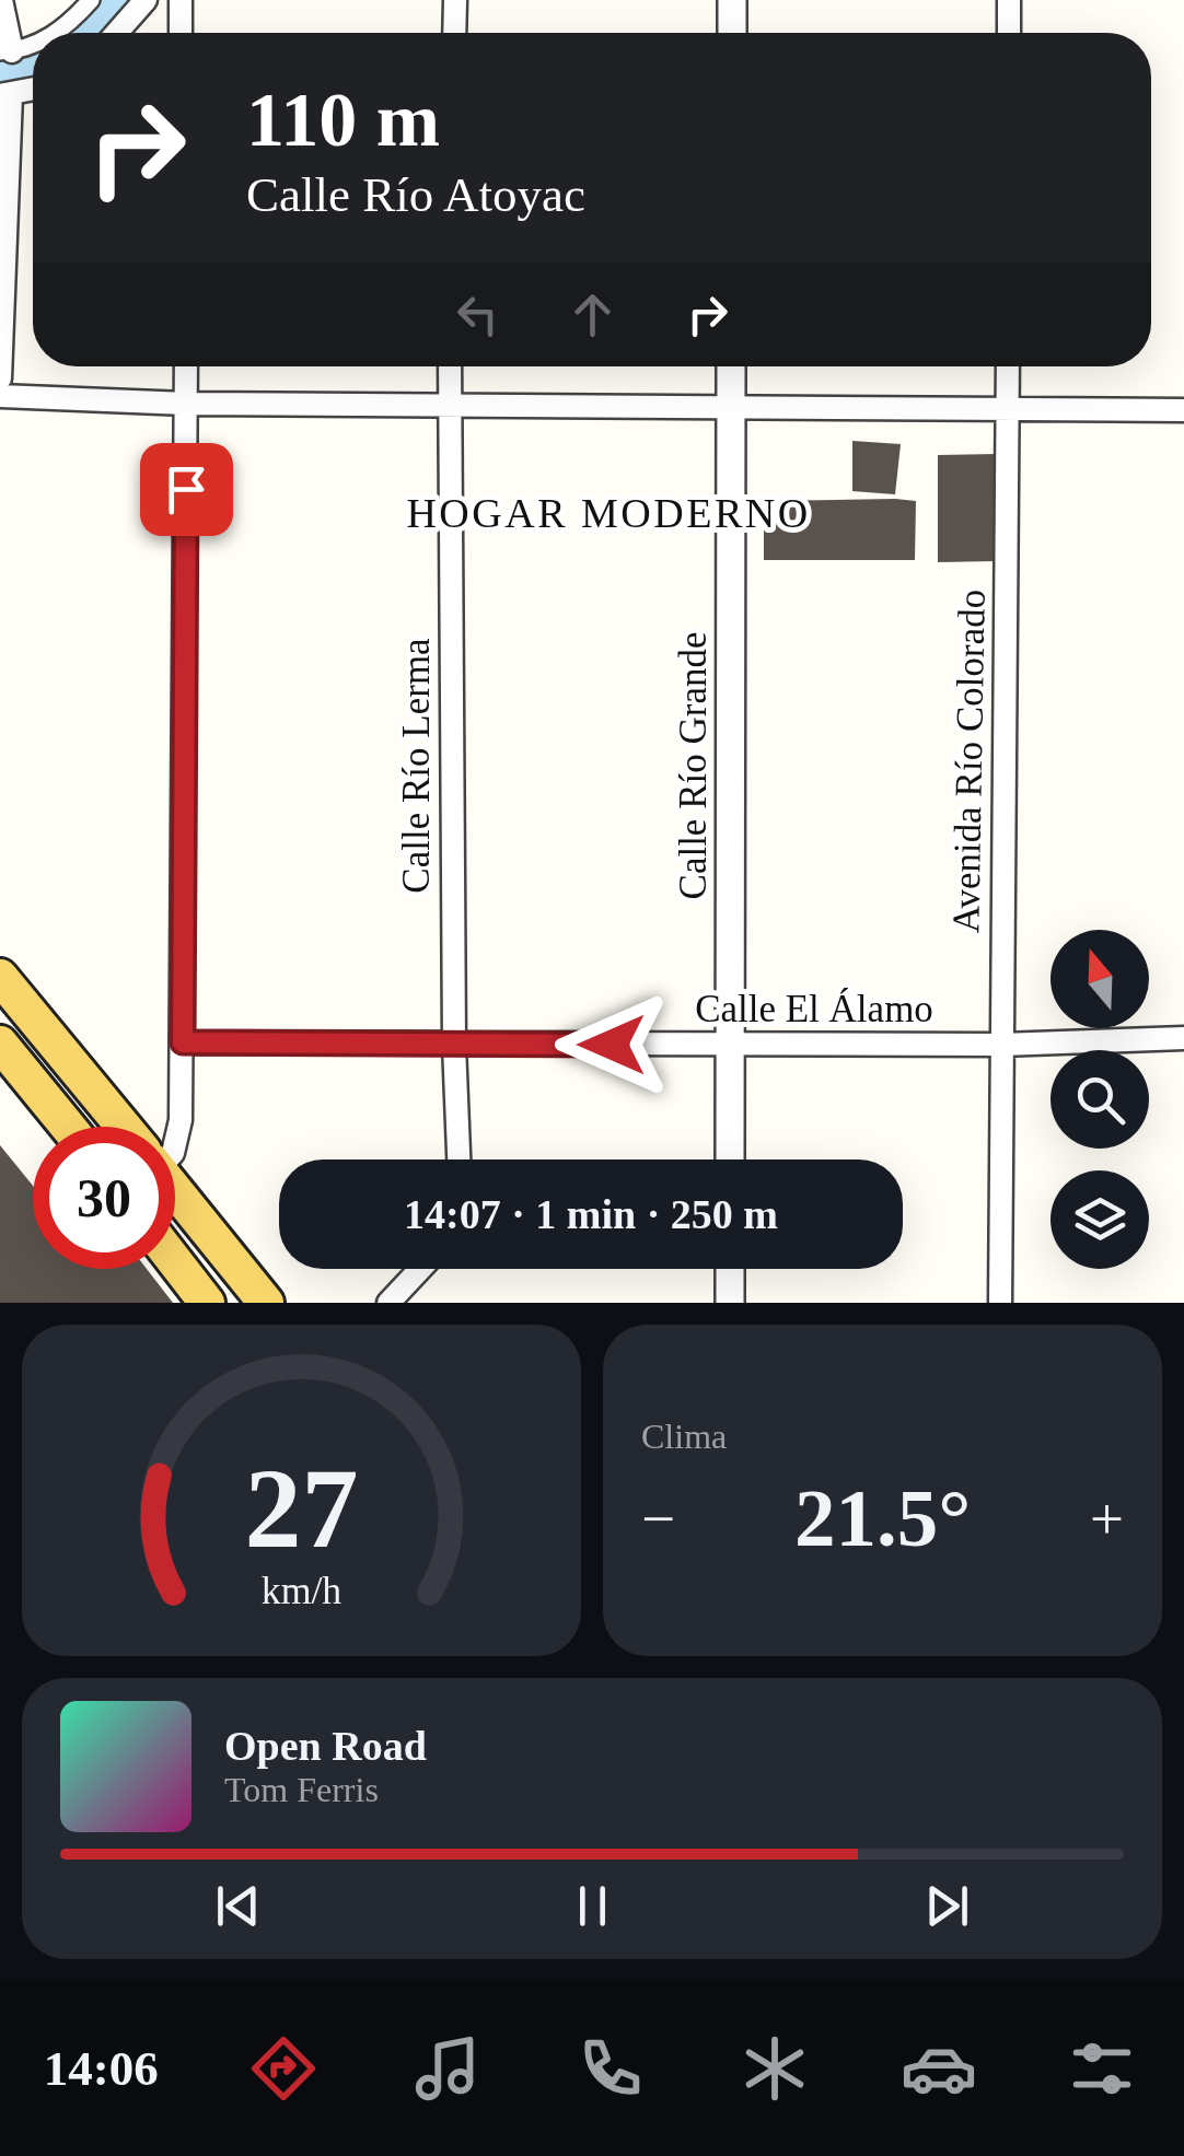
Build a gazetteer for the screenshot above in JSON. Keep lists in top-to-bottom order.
{
  "streets": {
    "street": [
      "Avenida Río Colorado",
      "Calle Río Lerma",
      "Calle Río Grande",
      "Calle El Álamo"
    ]
  },
  "crossings": [
    ["Avenida Río Colorado", "Calle El Álamo"],
    ["Calle Río Lerma", "Calle El Álamo"],
    ["Calle Río Grande", "Calle El Álamo"]
  ],
  "districts": ["HOGAR MODERNO"],
  "north": "top",
  "page": {
    "turn": ["110 m", "Calle Río Atoyac"],
    "limit": "30",
    "trip": "14:07 · 1 min · 250 m",
    "tile": "Clima",
    "heat": ["−", "21.5°", "+"],
    "song": ["Open Road", "Tom Ferris"],
    "tabs": "14:06",
    "gauge": ["27", "km/h"]
  }
}
